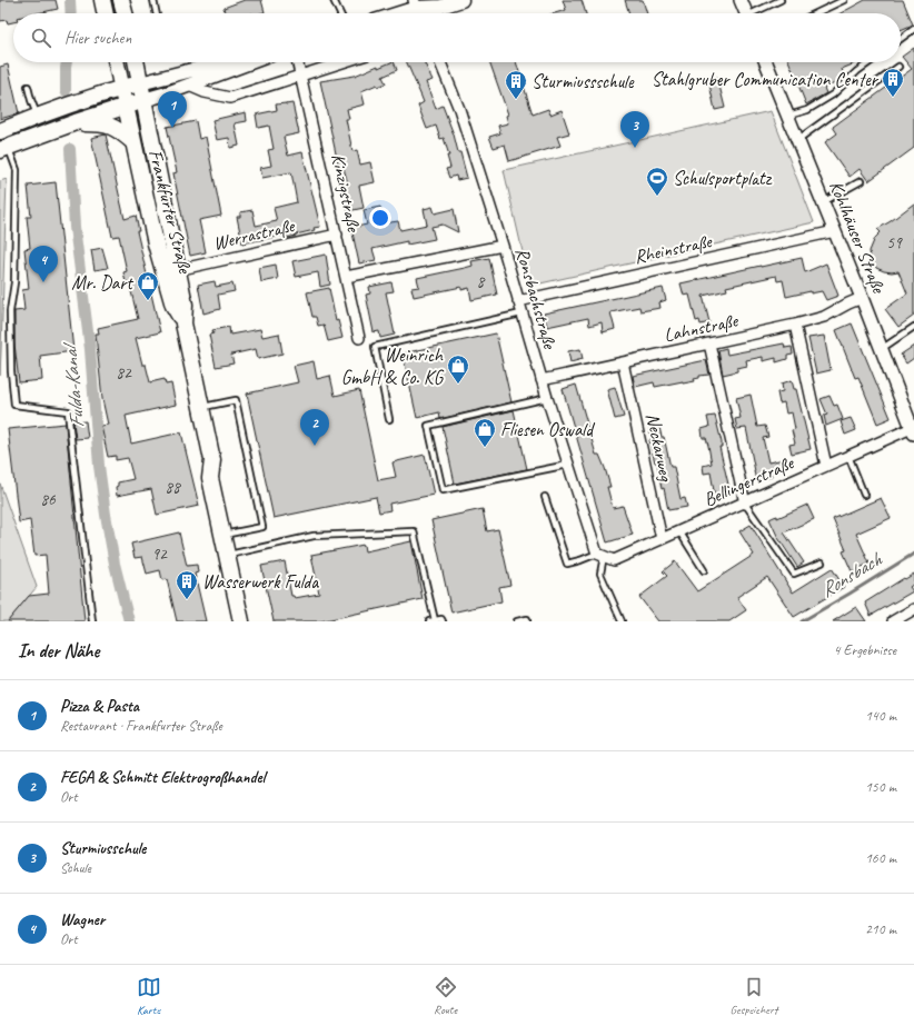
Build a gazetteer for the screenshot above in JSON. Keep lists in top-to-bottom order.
{
  "streets": {
    "main road": ["Frankfurter Straße"],
    "street": [
      "Kinzigstraße",
      "Werrastraße",
      "Kohlhäuser Straße",
      "Rheinstraße",
      "Ronsbachstraße",
      "Lahnstraße",
      "Neckarweg",
      "Bellingerstraße"
    ]
  },
  "crossings": [
    ["Kinzigstraße", "Werrastraße"],
    ["Frankfurter Straße", "Werrastraße"],
    ["Kohlhäuser Straße", "Rheinstraße"],
    ["Kohlhäuser Straße", "Lahnstraße"],
    ["Kohlhäuser Straße", "Bellingerstraße"],
    ["Rheinstraße", "Ronsbachstraße"],
    ["Ronsbachstraße", "Lahnstraße"],
    ["Ronsbachstraße", "Bellingerstraße"],
    ["Lahnstraße", "Neckarweg"],
    ["Neckarweg", "Bellingerstraße"]
  ],
  "water": ["Fulda-Kanal", "Ronsbach"],
  "places": {
    "building": ["Stahlgruber Communication Center", "Sturmiussschule", "Wasserwerk Fulda"],
    "sports": ["Schulsportplatz"],
    "shop": ["Mr. Dart", "Weinrich GmbH & Co. KG", "Fliesen Oswald"]
  },
  "house_numbers": [
    "59",
    "8",
    "82",
    "88",
    "86",
    "92"
  ],
  "page": {
    "search": "Hier suchen",
    "pins": [
      "1",
      "3",
      "4",
      "2"
    ],
    "heading": ["In der Nähe", "4 Ergebnisse"],
    "list": [
      {
        "mark": "1",
        "name": "Pizza & Pasta",
        "note": "Restaurant · Frankfurter Straße",
        "value": "140 m"
      },
      {
        "mark": "2",
        "name": "FEGA & Schmitt Elektrogroßhandel",
        "note": "Ort",
        "value": "150 m"
      },
      {
        "mark": "3",
        "name": "Sturmiusschule",
        "note": "Schule",
        "value": "160 m"
      },
      {
        "mark": "4",
        "name": "Wagner",
        "note": "Ort",
        "value": "210 m"
      }
    ],
    "nav": ["Karte", "Route", "Gespeichert"]
  }
}
